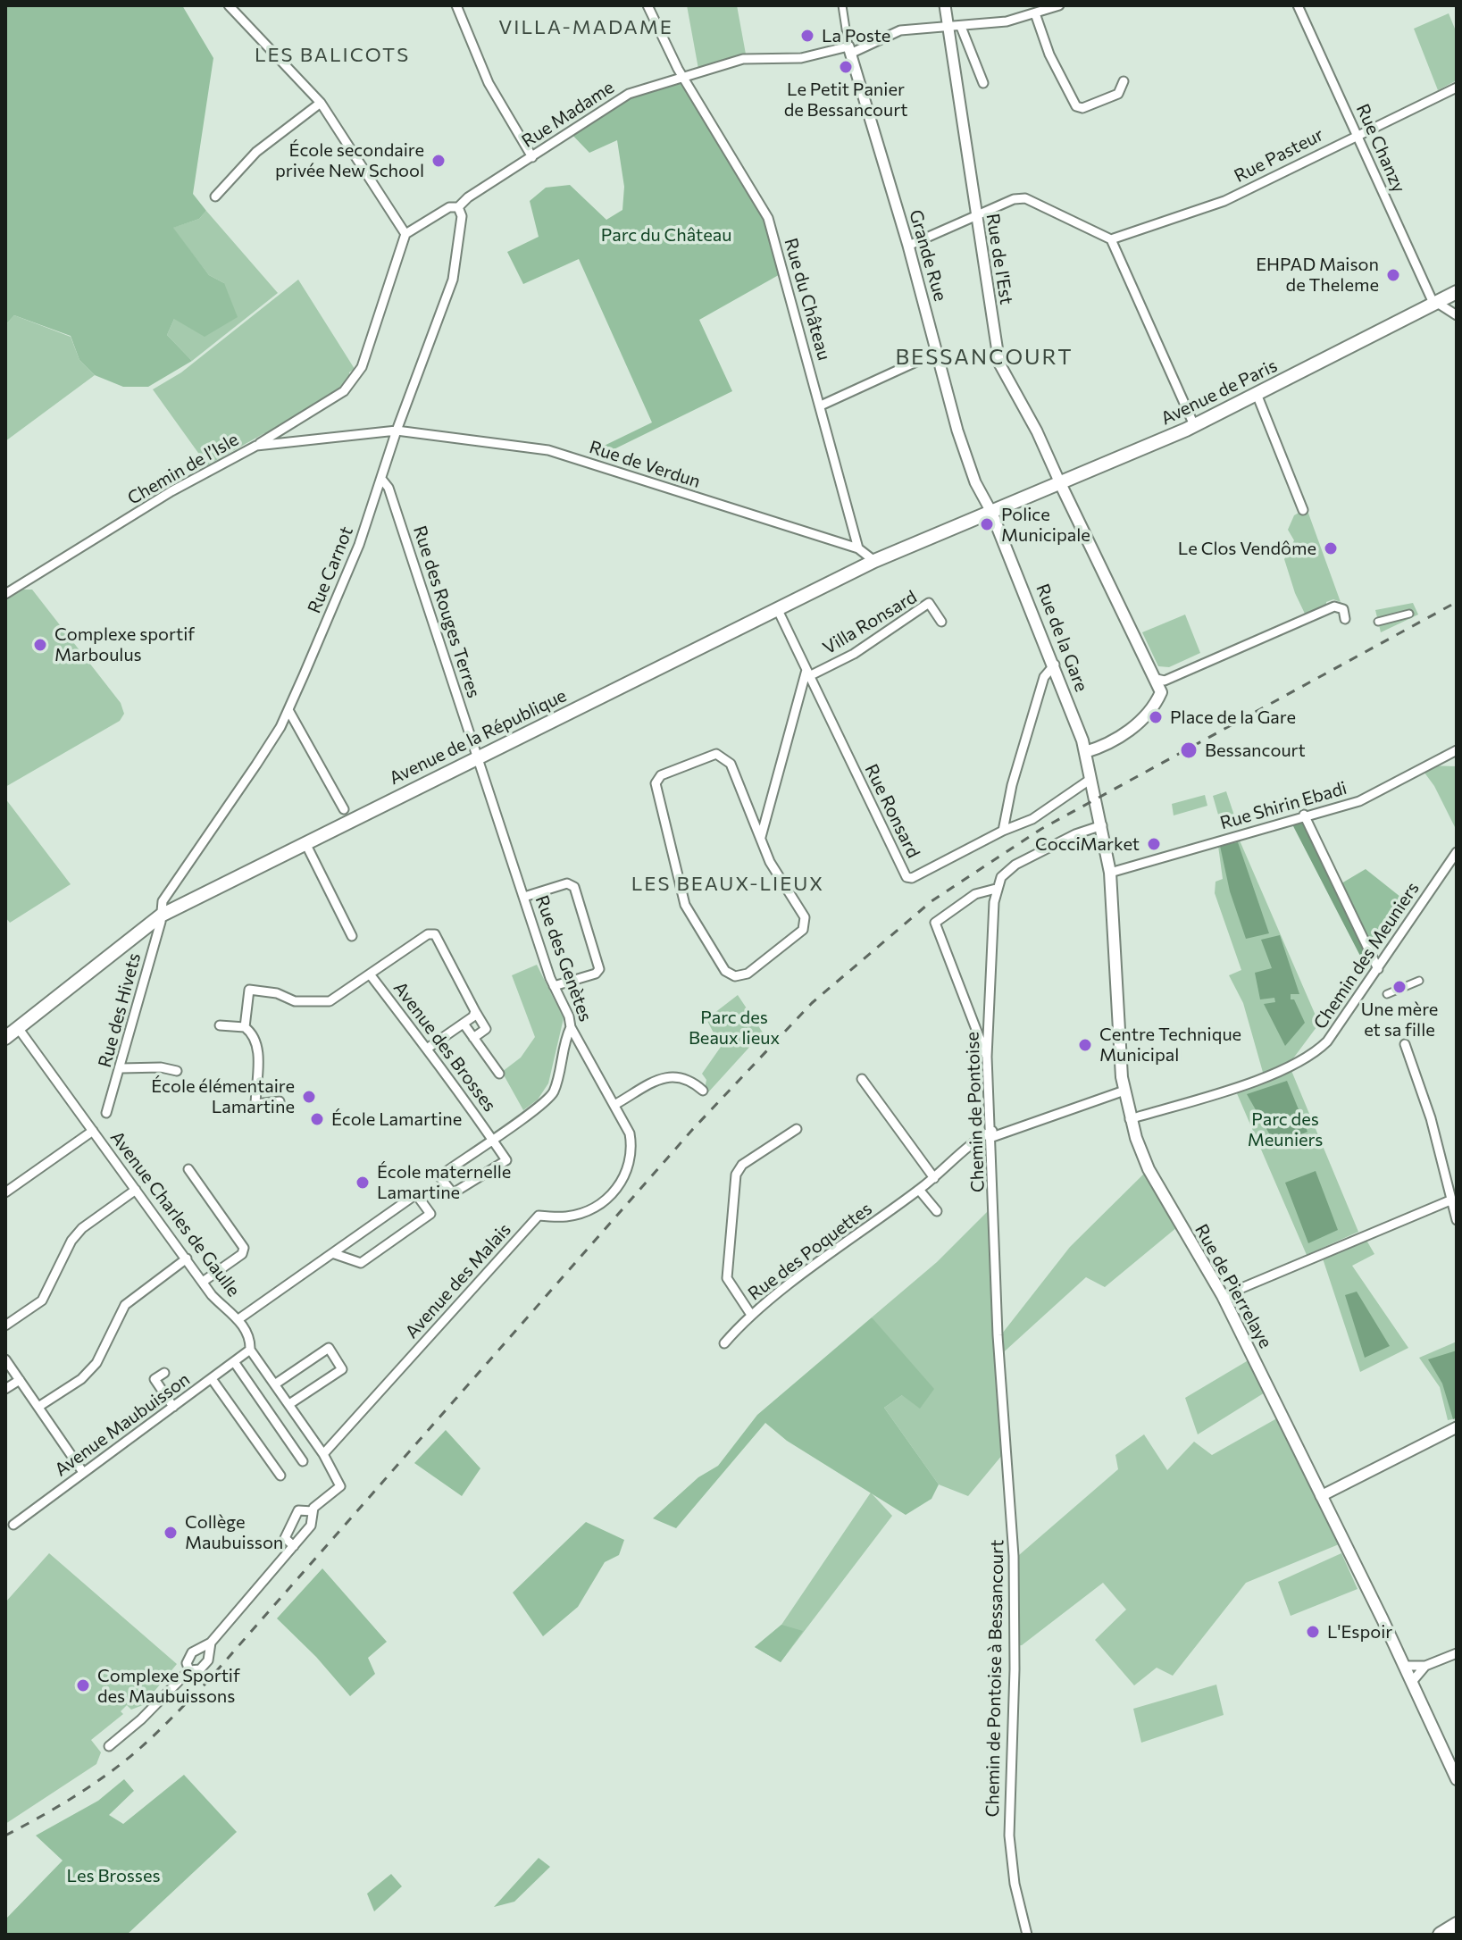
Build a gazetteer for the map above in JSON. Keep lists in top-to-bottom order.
{
  "streets": {
    "main road": [
      "Avenue de Paris",
      "Rue de la Gare",
      "Avenue de la République",
      "Rue de Pierrelaye"
    ],
    "street": [
      "Rue Madame",
      "Rue Chanzy",
      "Rue Pasteur",
      "Grande Rue",
      "Rue de l'Est",
      "Rue du Château",
      "Rue de Verdun",
      "Chemin de l’Isle",
      "Rue Carnot",
      "Rue des Rouges Terres",
      "Villa Ronsard",
      "Rue Shirin Ebadi",
      "Rue Ronsard",
      "Chemin des Meuniers",
      "Rue des Genètes",
      "Rue des Hivets",
      "Avenue des Brosses",
      "Chemin de Pontoise",
      "Avenue Charles de Gaulle",
      "Rue des Poquettes",
      "Avenue des Malais",
      "Avenue Maubuisson",
      "Chemin de Pontoise à Bessancourt"
    ]
  },
  "crossings": [
    ["Rue Madame", "Grande Rue"],
    ["Rue Madame", "Rue de l'Est"],
    ["Rue Madame", "Rue du Château"],
    ["Rue Madame", "Rue Carnot"],
    ["Rue Chanzy", "Rue Pasteur"],
    ["Rue Chanzy", "Avenue de Paris"],
    ["Grande Rue", "Avenue de Paris"],
    ["Grande Rue", "Rue de la Gare"],
    ["Grande Rue", "Avenue de la République"],
    ["Rue de l'Est", "Avenue de Paris"],
    ["Rue du Château", "Rue de Verdun"],
    ["Avenue de Paris", "Rue de la Gare"],
    ["Avenue de Paris", "Avenue de la République"],
    ["Rue de Verdun", "Chemin de l’Isle"],
    ["Rue de Verdun", "Rue Carnot"],
    ["Rue de Verdun", "Avenue de la République"],
    ["Chemin de l’Isle", "Rue Carnot"],
    ["Rue Carnot", "Rue des Rouges Terres"],
    ["Rue Carnot", "Avenue de la République"],
    ["Rue Carnot", "Rue des Hivets"],
    ["Rue des Rouges Terres", "Avenue de la République"],
    ["Rue des Rouges Terres", "Rue des Genètes"],
    ["Villa Ronsard", "Rue Ronsard"],
    ["Rue de la Gare", "Avenue de la République"],
    ["Rue de la Gare", "Rue Ronsard"],
    ["Rue de la Gare", "Rue de Pierrelaye"],
    ["Avenue de la République", "Rue Ronsard"],
    ["Avenue de la République", "Rue des Genètes"],
    ["Avenue de la République", "Rue des Hivets"],
    ["Avenue de la République", "Avenue Charles de Gaulle"],
    ["Rue Shirin Ebadi", "Rue de Pierrelaye"],
    ["Rue Ronsard", "Rue de Pierrelaye"],
    ["Chemin des Meuniers", "Rue de Pierrelaye"],
    ["Rue des Genètes", "Avenue des Brosses"],
    ["Rue des Genètes", "Avenue des Malais"],
    ["Chemin de Pontoise", "Rue des Poquettes"],
    ["Chemin de Pontoise", "Chemin de Pontoise à Bessancourt"],
    ["Avenue Charles de Gaulle", "Avenue des Malais"],
    ["Avenue Charles de Gaulle", "Avenue Maubuisson"],
    ["Rue des Poquettes", "Rue de Pierrelaye"]
  ],
  "districts": [
    "VILLA-MADAME",
    "LES BALICOTS",
    "BESSANCOURT",
    "LES BEAUX-LIEUX"
  ],
  "parks": [
    "Parc du Château",
    "Parc des Beaux lieux",
    "Parc des Meuniers",
    "Les Brosses"
  ],
  "places": [
    "La Poste",
    "Le Petit Panier de Bessancourt",
    "École secondaire privée New School",
    "EHPAD Maison de Theleme",
    "Police Municipale",
    "Le Clos Vendôme",
    "Complexe sportif Marboulus",
    "Place de la Gare",
    "Bessancourt",
    "CocciMarket",
    "Une mère et sa fille",
    "Centre Technique Municipal",
    "École élémentaire Lamartine",
    "École Lamartine",
    "École maternelle Lamartine",
    "Collège Maubuisson",
    "L'Espoir",
    "Complexe Sportif des Maubuissons"
  ]
}
